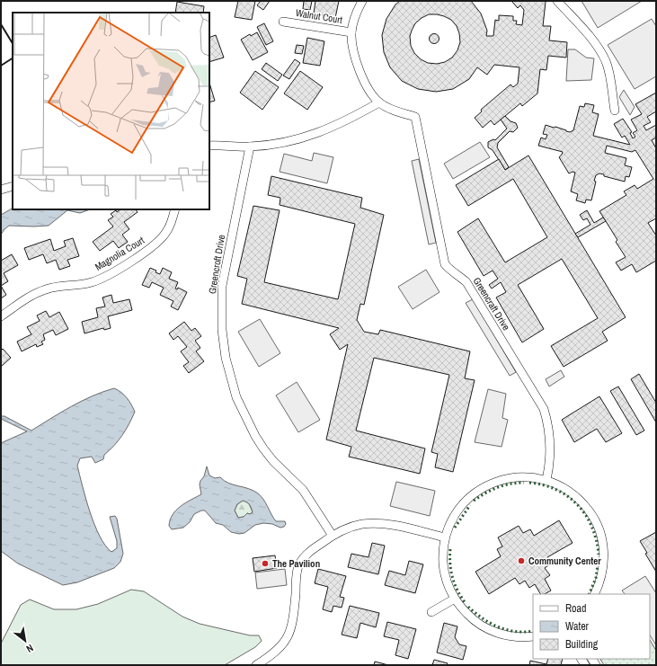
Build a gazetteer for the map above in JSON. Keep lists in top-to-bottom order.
{
  "streets": {
    "street": [
      "Walnut Court",
      "Magnolia Court",
      "Greencroft Drive",
      "Greencraft Drive"
    ]
  },
  "places": ["Community Center", "The Pavilion"],
  "legend": ["Road", "Water", "Building"],
  "north": "bottom right"
}
